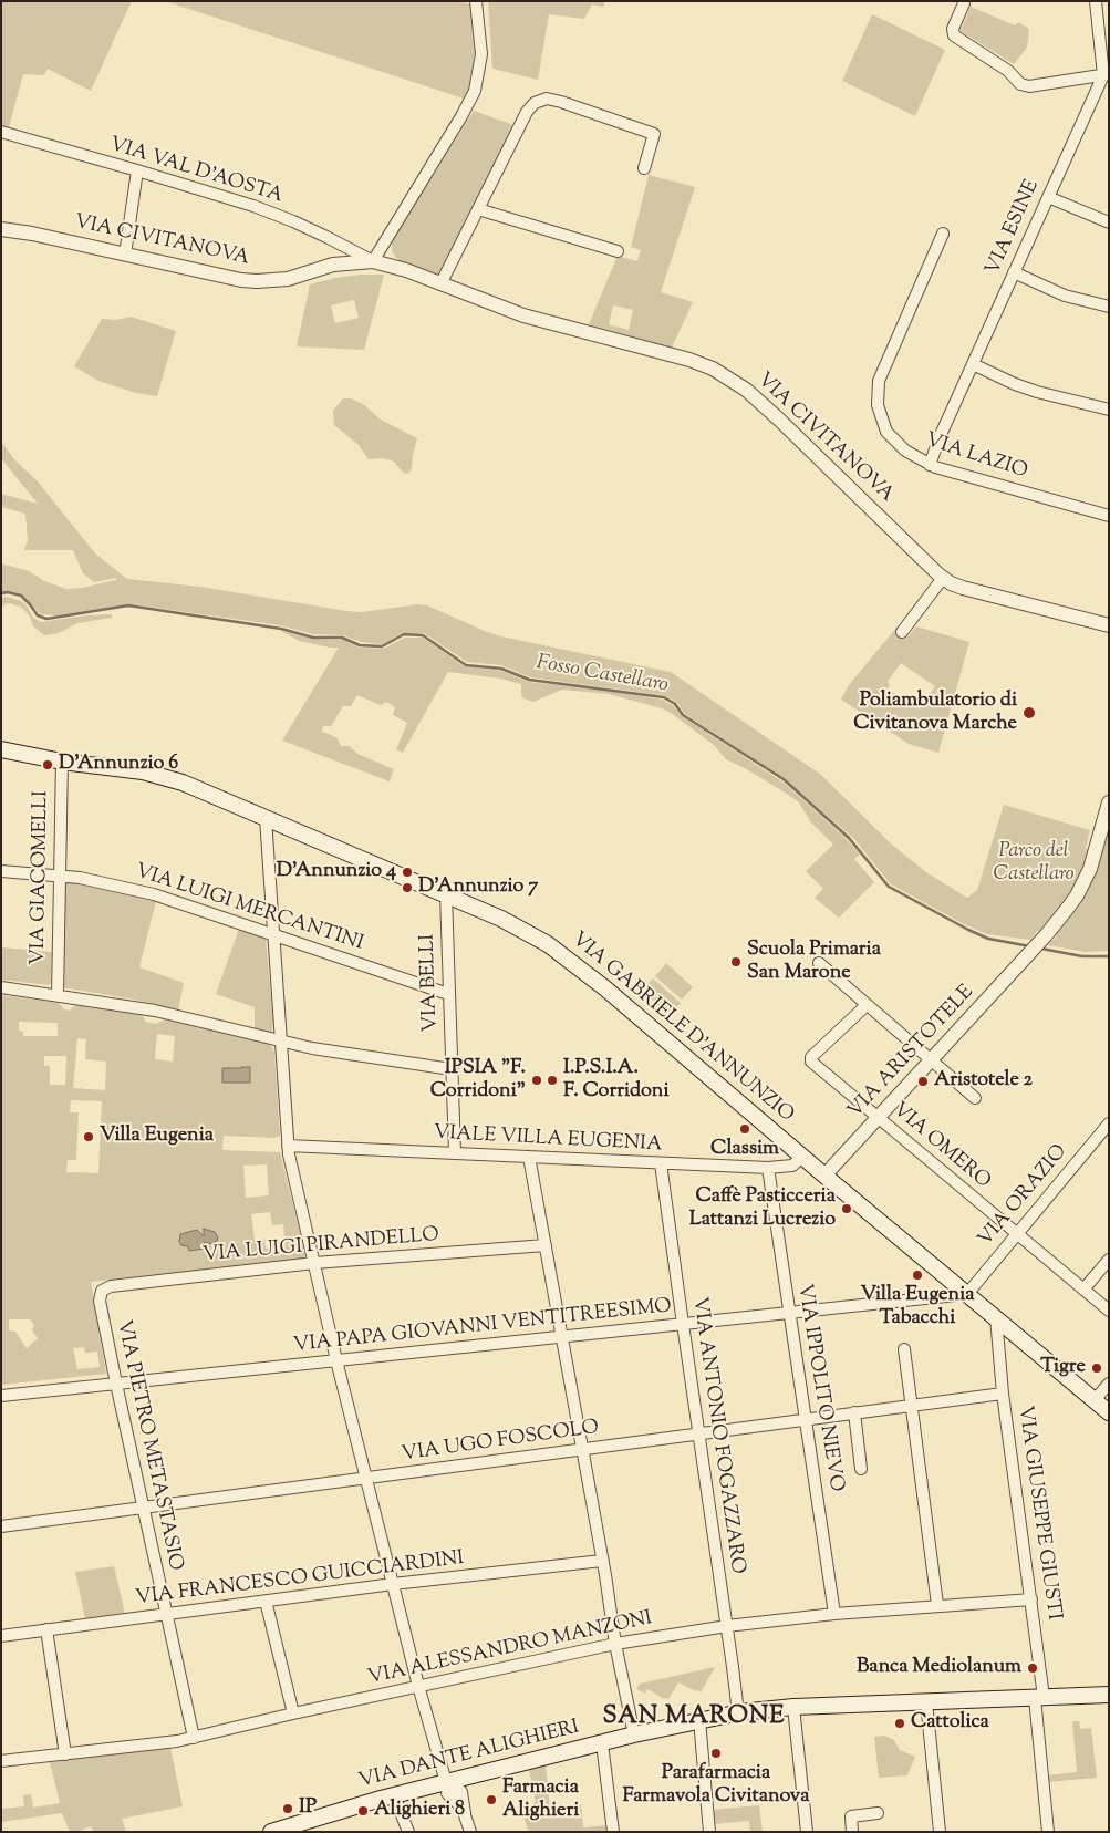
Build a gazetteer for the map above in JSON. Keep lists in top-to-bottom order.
{
  "streets": {
    "main road": ["VIA GABRIELE D'ANNUNZIO", "VIA DANTE ALIGHIERI"],
    "street": [
      "VIA VAL D'AOSTA",
      "VIA ESINE",
      "VIA CIVITANOVA",
      "VIA LAZIO",
      "VIA GIACOMELLI",
      "VIA LUIGI MERCANTINI",
      "VIA BELLI",
      "VIA ARISTOTELE",
      "VIALE VILLA EUGENIA",
      "VIA OMERO",
      "VIA ORAZIO",
      "VIA LUIGI PIRANDELLO",
      "VIA PAPA GIOVANNI VENTITREESIMO",
      "VIA IPPOLITO NIEVO",
      "VIA ANTONIO FOGAZZARO",
      "VIA UGO FOSCOLO",
      "VIA PIETRO METASTASIO",
      "VIA GIUSEPPE GIUSTI",
      "VIA FRANCESCO GUICCIARDINI",
      "VIA ALESSANDRO MANZONI"
    ]
  },
  "crossings": [
    ["VIA VAL D'AOSTA", "VIA CIVITANOVA"],
    ["VIA ESINE", "VIA LAZIO"],
    ["VIA GIACOMELLI", "VIA LUIGI MERCANTINI"],
    ["VIA GIACOMELLI", "VIA GABRIELE D'ANNUNZIO"],
    ["VIA LUIGI MERCANTINI", "VIA BELLI"],
    ["VIA BELLI", "VIA GABRIELE D'ANNUNZIO"],
    ["VIA BELLI", "VIALE VILLA EUGENIA"],
    ["VIA GABRIELE D'ANNUNZIO", "VIA ARISTOTELE"],
    ["VIA GABRIELE D'ANNUNZIO", "VIALE VILLA EUGENIA"],
    ["VIA GABRIELE D'ANNUNZIO", "VIA ORAZIO"],
    ["VIA GABRIELE D'ANNUNZIO", "VIA PAPA GIOVANNI VENTITREESIMO"],
    ["VIA GABRIELE D'ANNUNZIO", "VIA GIUSEPPE GIUSTI"],
    ["VIA ARISTOTELE", "VIA OMERO"],
    ["VIALE VILLA EUGENIA", "VIA IPPOLITO NIEVO"],
    ["VIALE VILLA EUGENIA", "VIA ANTONIO FOGAZZARO"],
    ["VIA OMERO", "VIA ORAZIO"],
    ["VIA ORAZIO", "VIA PAPA GIOVANNI VENTITREESIMO"],
    ["VIA LUIGI PIRANDELLO", "VIA PIETRO METASTASIO"],
    ["VIA PAPA GIOVANNI VENTITREESIMO", "VIA IPPOLITO NIEVO"],
    ["VIA PAPA GIOVANNI VENTITREESIMO", "VIA ANTONIO FOGAZZARO"],
    ["VIA PAPA GIOVANNI VENTITREESIMO", "VIA PIETRO METASTASIO"],
    ["VIA IPPOLITO NIEVO", "VIA UGO FOSCOLO"],
    ["VIA IPPOLITO NIEVO", "VIA ALESSANDRO MANZONI"],
    ["VIA ANTONIO FOGAZZARO", "VIA UGO FOSCOLO"],
    ["VIA ANTONIO FOGAZZARO", "VIA ALESSANDRO MANZONI"],
    ["VIA ANTONIO FOGAZZARO", "VIA DANTE ALIGHIERI"],
    ["VIA UGO FOSCOLO", "VIA PIETRO METASTASIO"],
    ["VIA UGO FOSCOLO", "VIA GIUSEPPE GIUSTI"],
    ["VIA PIETRO METASTASIO", "VIA FRANCESCO GUICCIARDINI"],
    ["VIA PIETRO METASTASIO", "VIA ALESSANDRO MANZONI"],
    ["VIA GIUSEPPE GIUSTI", "VIA ALESSANDRO MANZONI"],
    ["VIA GIUSEPPE GIUSTI", "VIA DANTE ALIGHIERI"]
  ],
  "districts": ["SAN MARONE"],
  "water": ["Fosso Castellaro"],
  "parks": ["Parco del Castellaro"],
  "places": [
    "Poliambulatorio di Civitanova Marche",
    "D'Annunzio 6",
    "D'Annunzio 4",
    "D'Annunzio 7",
    "Scuola Primaria San Marone",
    "IPSIA \"F. Corridoni\"",
    "I.P.S.I.A. F. Corridoni",
    "Aristotele 2",
    "Classim",
    "Villa Eugenia",
    "Caffè Pasticceria Lattanzi Lucrezio",
    "Villa Eugenia Tabacchi",
    "Tigre",
    "Banca Mediolanum",
    "Cattolica",
    "Parafarmacia Farmavola Civitanova",
    "Farmacia Alighieri",
    "IP",
    "Alighieri 8"
  ]
}
